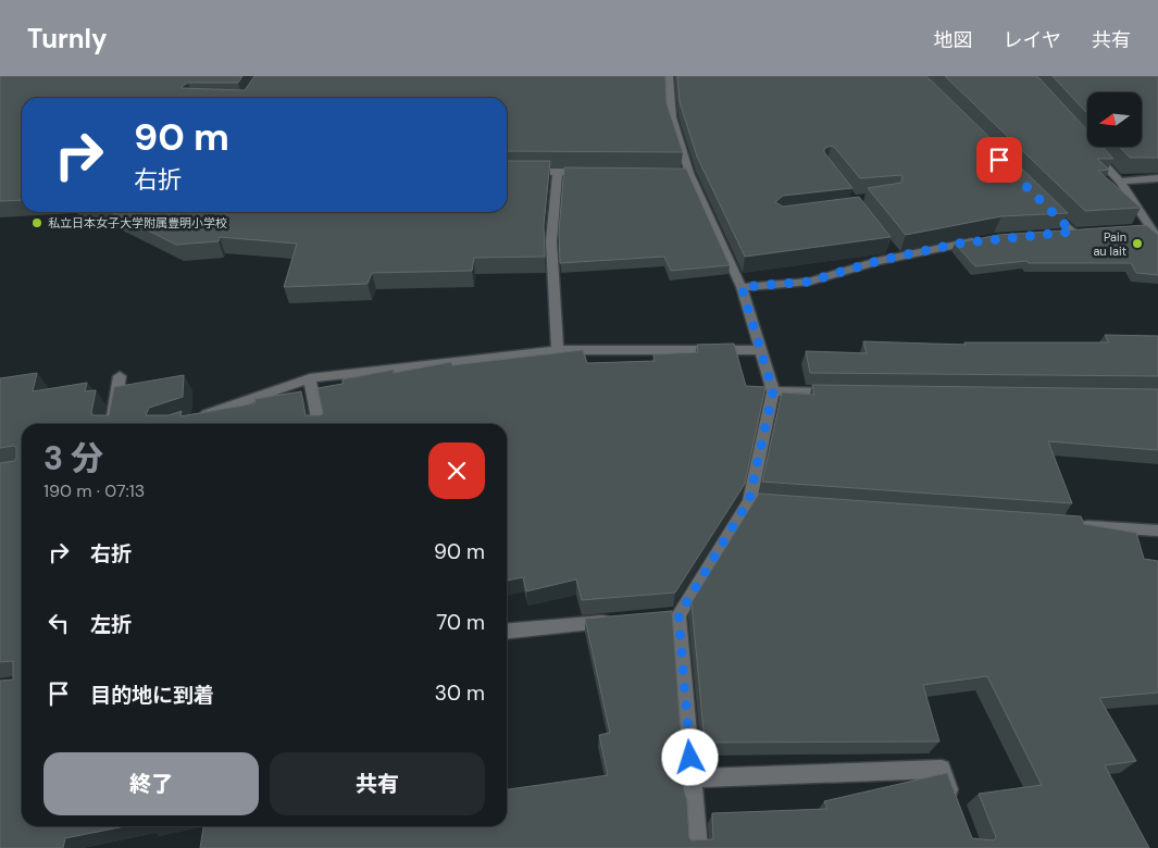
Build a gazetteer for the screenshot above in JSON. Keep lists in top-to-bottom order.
{
  "places": ["私立日本女子大学附属豊明小学校", "Pain au lait"],
  "north": "left",
  "page": {
    "header": "Turnly",
    "nav": ["地図", "レイヤ", "共有"],
    "turn": ["90 m", "右折"],
    "heading": ["3 分", "190 m · 07:13"],
    "list": [
      {
        "name": "右折",
        "value": "90 m"
      },
      {
        "name": "左折",
        "value": "70 m"
      },
      {
        "name": "目的地に到着",
        "value": "30 m"
      }
    ],
    "buttons": ["終了", "共有"]
  }
}
